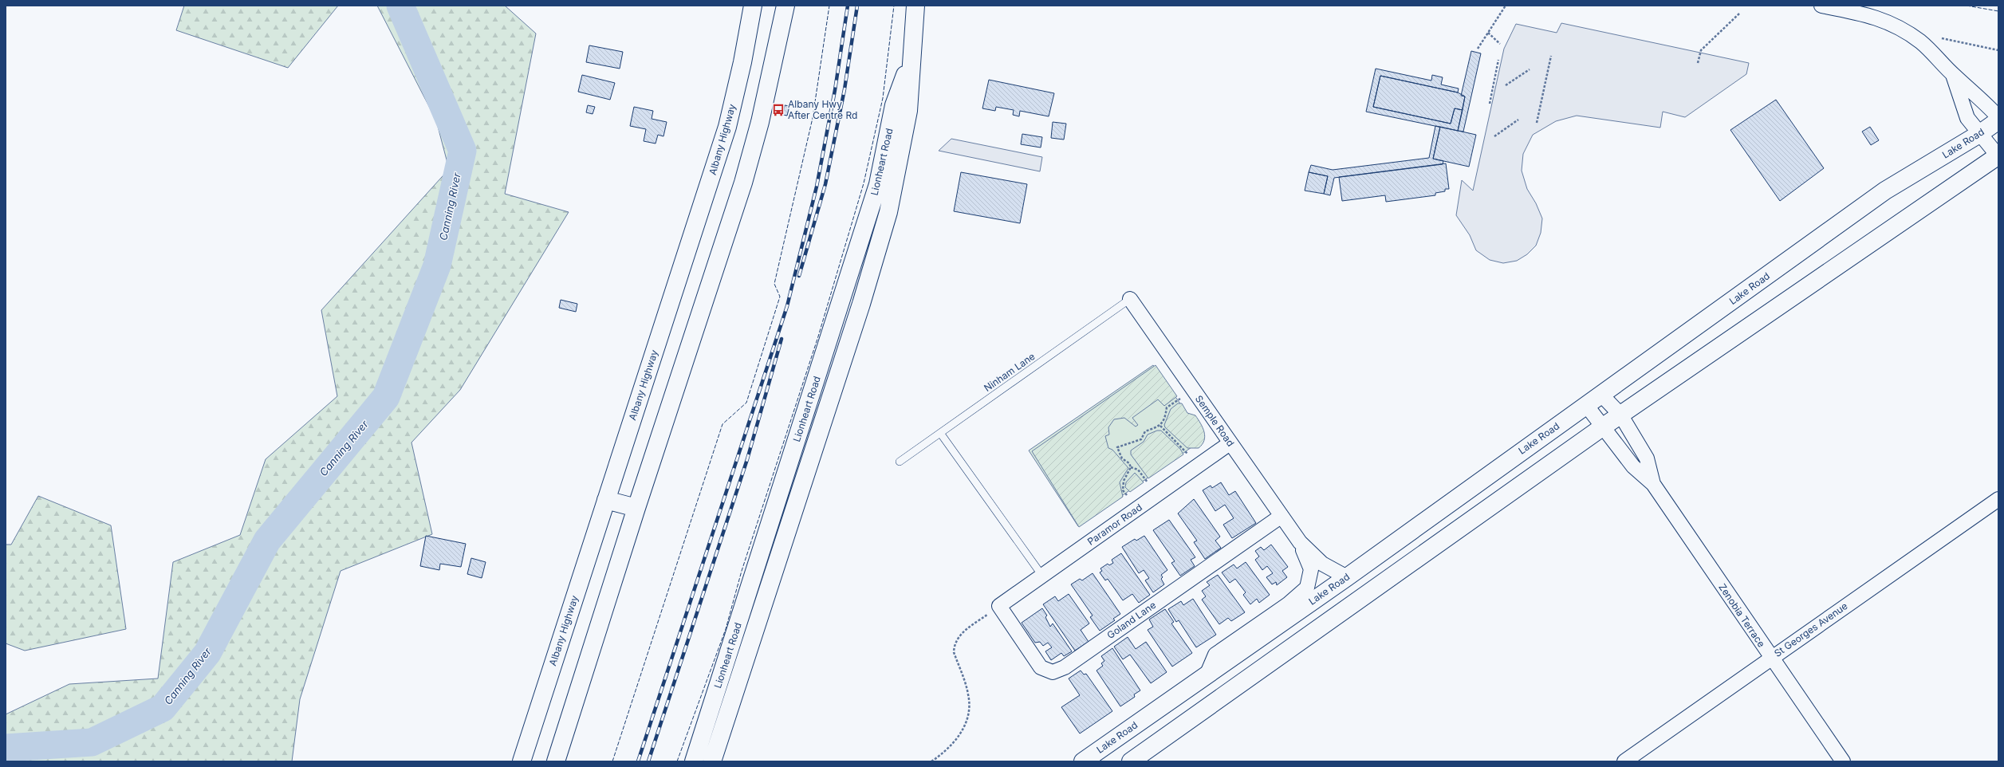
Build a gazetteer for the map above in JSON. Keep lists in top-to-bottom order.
{
  "streets": {
    "main road": ["Albany Highway", "Lake Road", "Lionheart Road"],
    "street": [
      "Semple Road",
      "Paramor Road",
      "Zenobia Terrace",
      "Goland Lane",
      "St Georges Avenue"
    ],
    "lane": ["Ninham Lane"]
  },
  "crossings": [
    ["Lake Road", "Semple Road"],
    ["Lake Road", "Zenobia Terrace"],
    ["Ninham Lane", "Semple Road"],
    ["Semple Road", "Paramor Road"],
    ["Semple Road", "Goland Lane"],
    ["Paramor Road", "Goland Lane"],
    ["Zenobia Terrace", "St Georges Avenue"]
  ],
  "water": ["Canning River"],
  "places": {
    "bus stop": ["Albany Hwy After Centre Rd"]
  }
}
